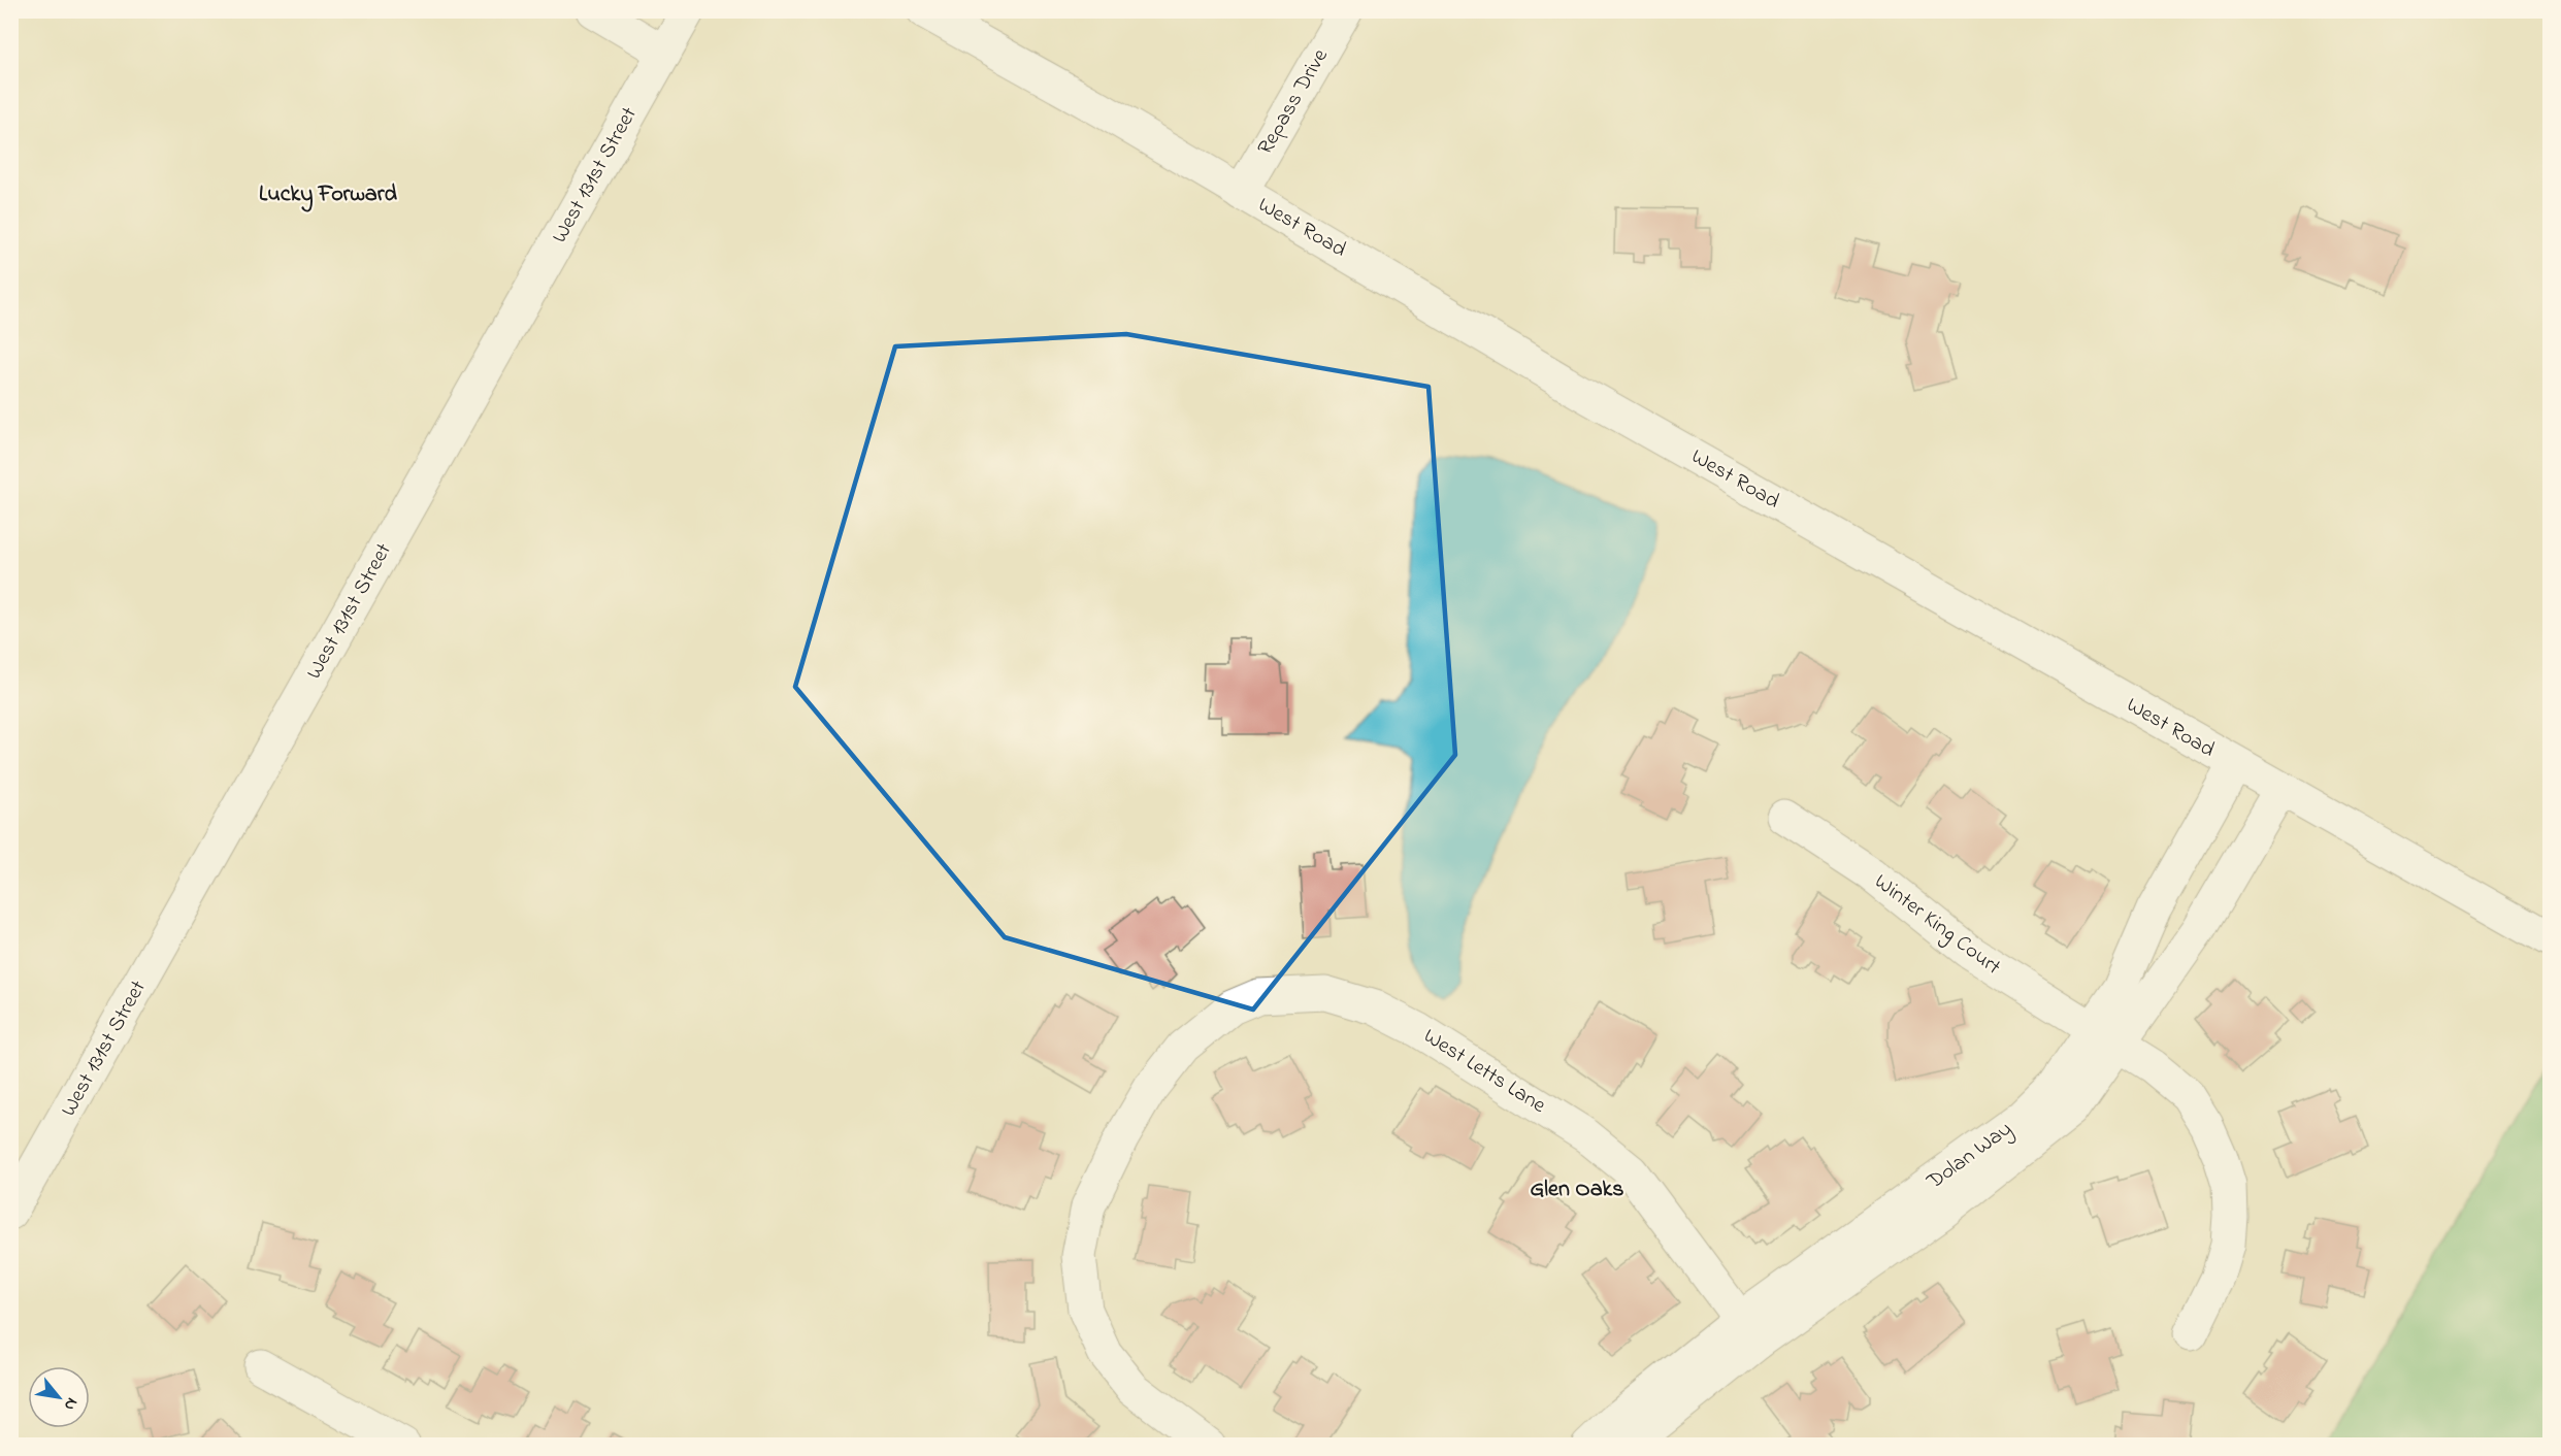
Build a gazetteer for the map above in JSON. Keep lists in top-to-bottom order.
{
  "streets": {
    "street": [
      "Repass Drive",
      "West 131st Street",
      "West Road",
      "Winter King Court",
      "West Letts Lane",
      "Dolan Way"
    ]
  },
  "crossings": [
    ["Repass Drive", "West Road"],
    ["West Road", "Dolan Way"],
    ["Winter King Court", "Dolan Way"],
    ["West Letts Lane", "Dolan Way"]
  ],
  "districts": ["Lucky Forward", "Glen Oaks"],
  "north": "bottom right"
}
